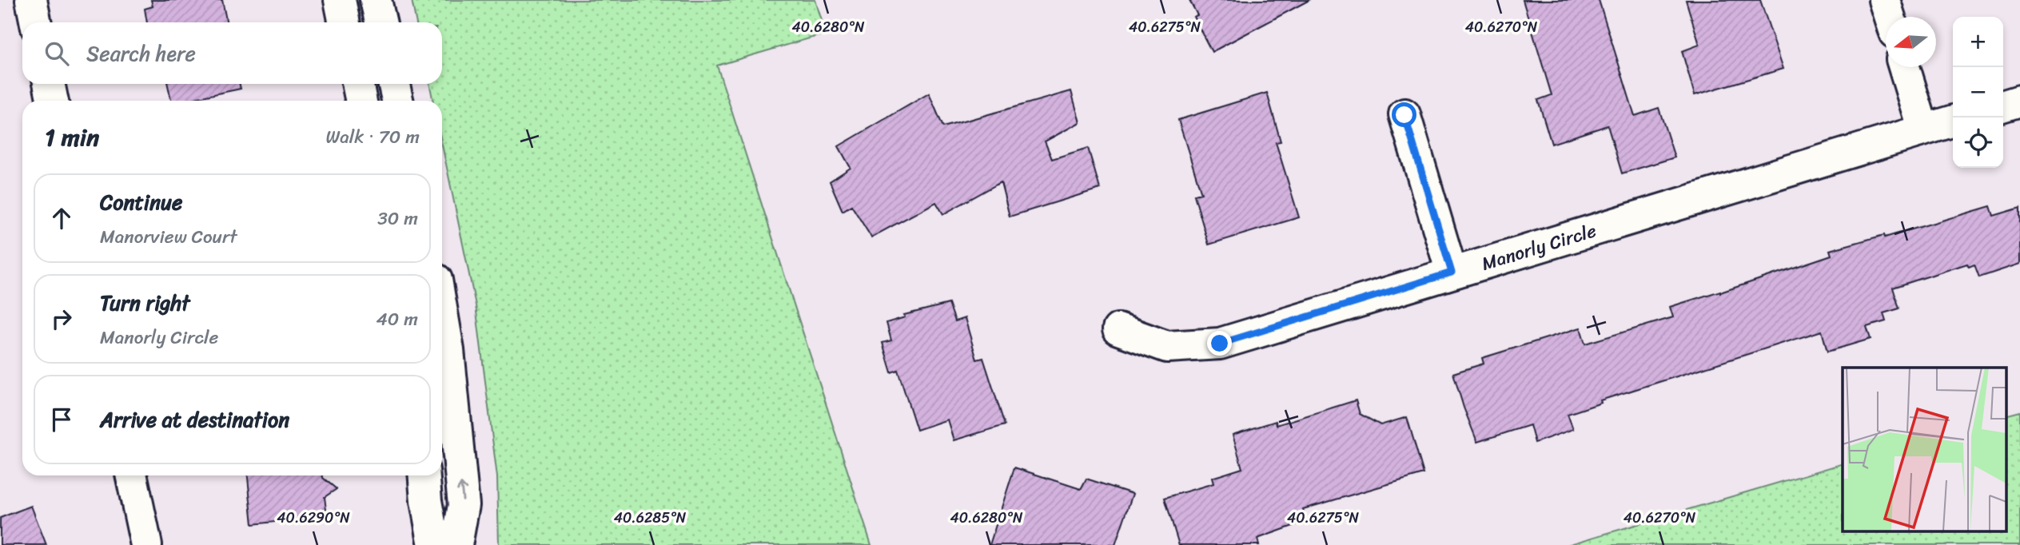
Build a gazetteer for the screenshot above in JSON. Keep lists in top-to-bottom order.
{
  "streets": {
    "street": ["Manorly Circle"]
  },
  "north": "left",
  "page": {
    "map_buttons": ["+", "−"],
    "search": "Search here",
    "heading": ["1 min", "Walk · 70 m"],
    "list": [
      ["Continue", "Manorview Court", "30 m"],
      ["Turn right", "Manorly Circle", "40 m"],
      "Arrive at destination"
    ]
  },
  "coordinates": [
    "40.6280°N",
    "40.6275°N",
    "40.6270°N",
    "40.6290°N",
    "40.6285°N"
  ]
}
